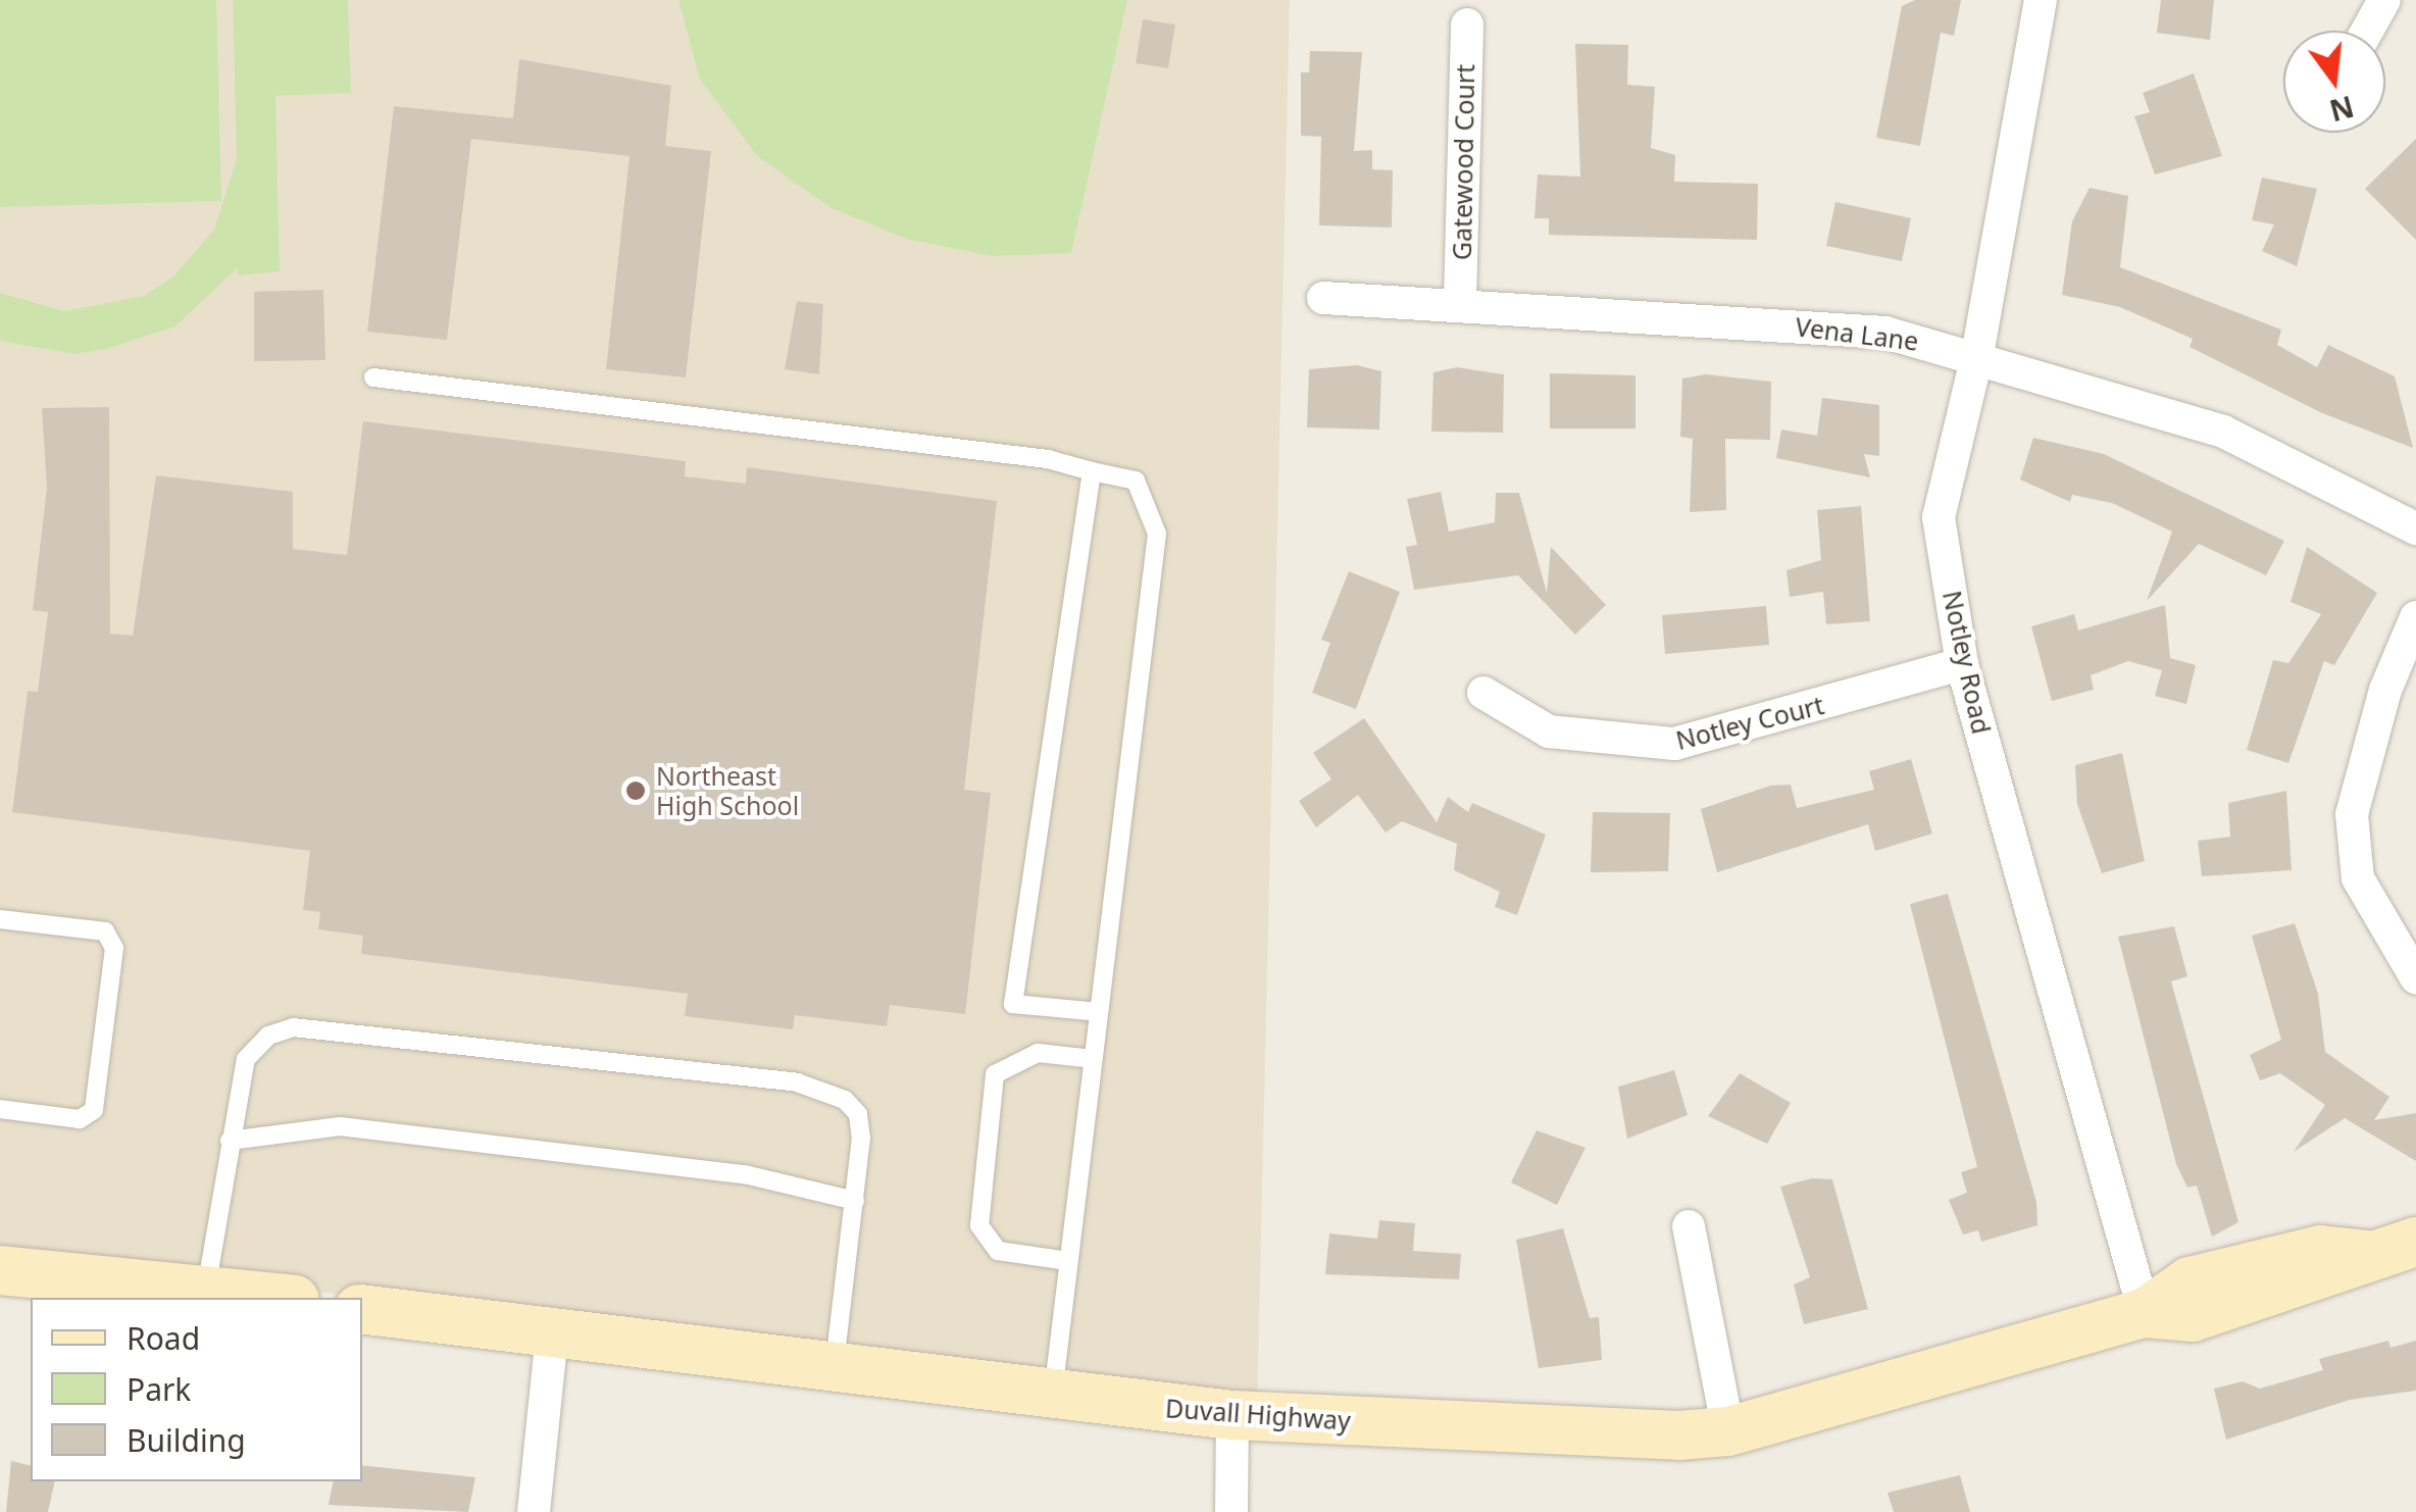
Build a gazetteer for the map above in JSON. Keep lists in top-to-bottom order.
{
  "streets": {
    "street": [
      "Gatewood Court",
      "Vena Lane",
      "Notley Road",
      "Notley Court",
      "Duvall Highway"
    ]
  },
  "crossings": [
    ["Gatewood Court", "Vena Lane"],
    ["Vena Lane", "Notley Road"],
    ["Notley Road", "Notley Court"],
    ["Notley Road", "Duvall Highway"]
  ],
  "places": ["Northeast High School"],
  "legend": ["Road", "Park", "Building"],
  "north": "bottom"
}
